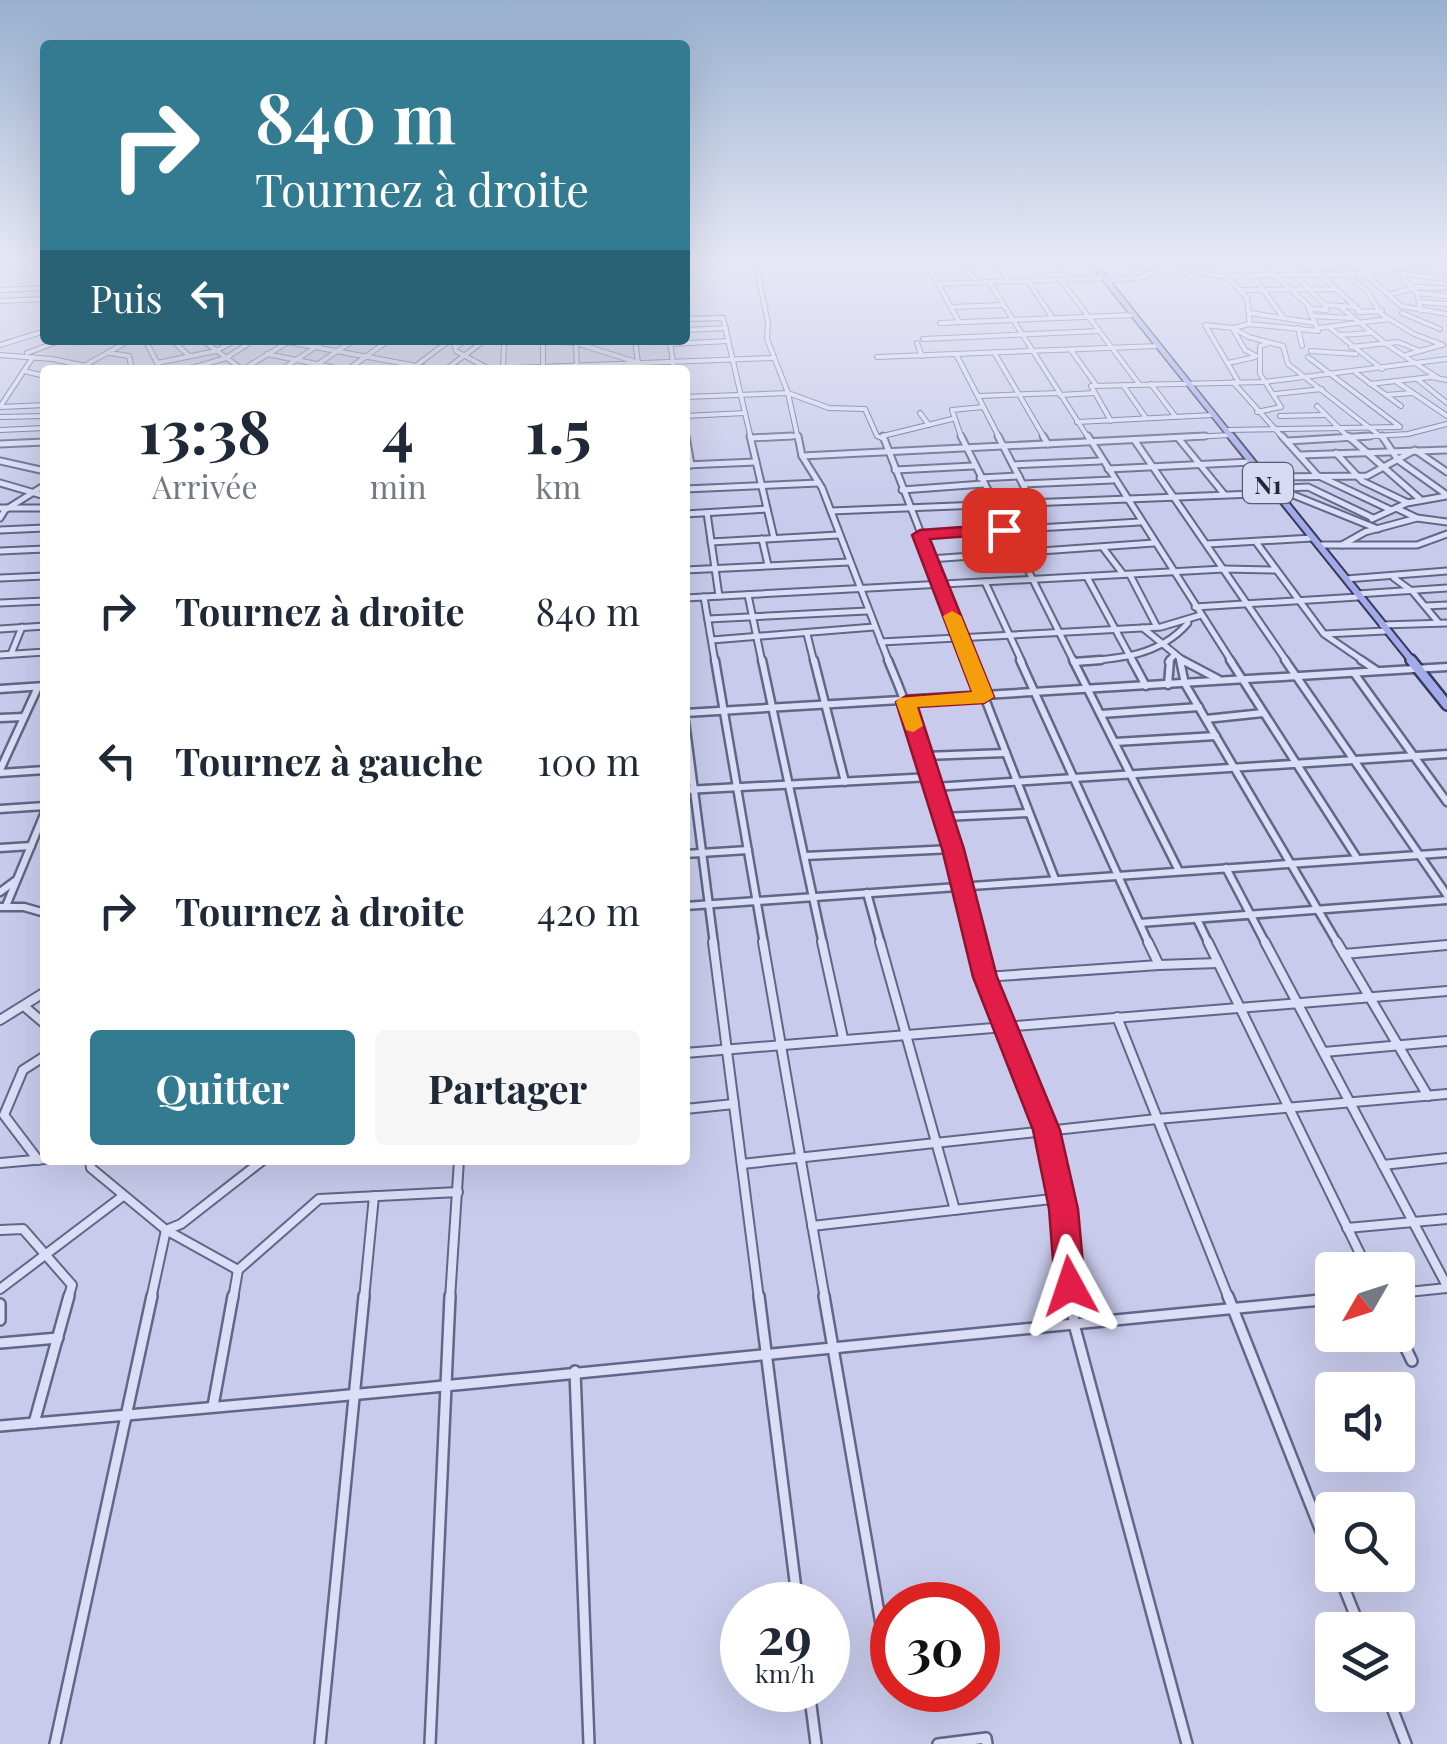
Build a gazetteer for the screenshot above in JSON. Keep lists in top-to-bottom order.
{
  "streets": {
    "main road": ["N1"]
  },
  "north": "bottom left",
  "page": {
    "turn": ["840 m", "Tournez à droite"],
    "then": "Puis",
    "eta": [
      "13:38",
      "Arrivée",
      "4",
      "min",
      "1.5",
      "km"
    ],
    "list": [
      {
        "name": "Tournez à droite",
        "value": "840 m"
      },
      {
        "name": "Tournez à gauche",
        "value": "100 m"
      },
      {
        "name": "Tournez à droite",
        "value": "420 m"
      }
    ],
    "buttons": ["Quitter", "Partager"],
    "speed": "29 km/h",
    "limit": "30"
  }
}
